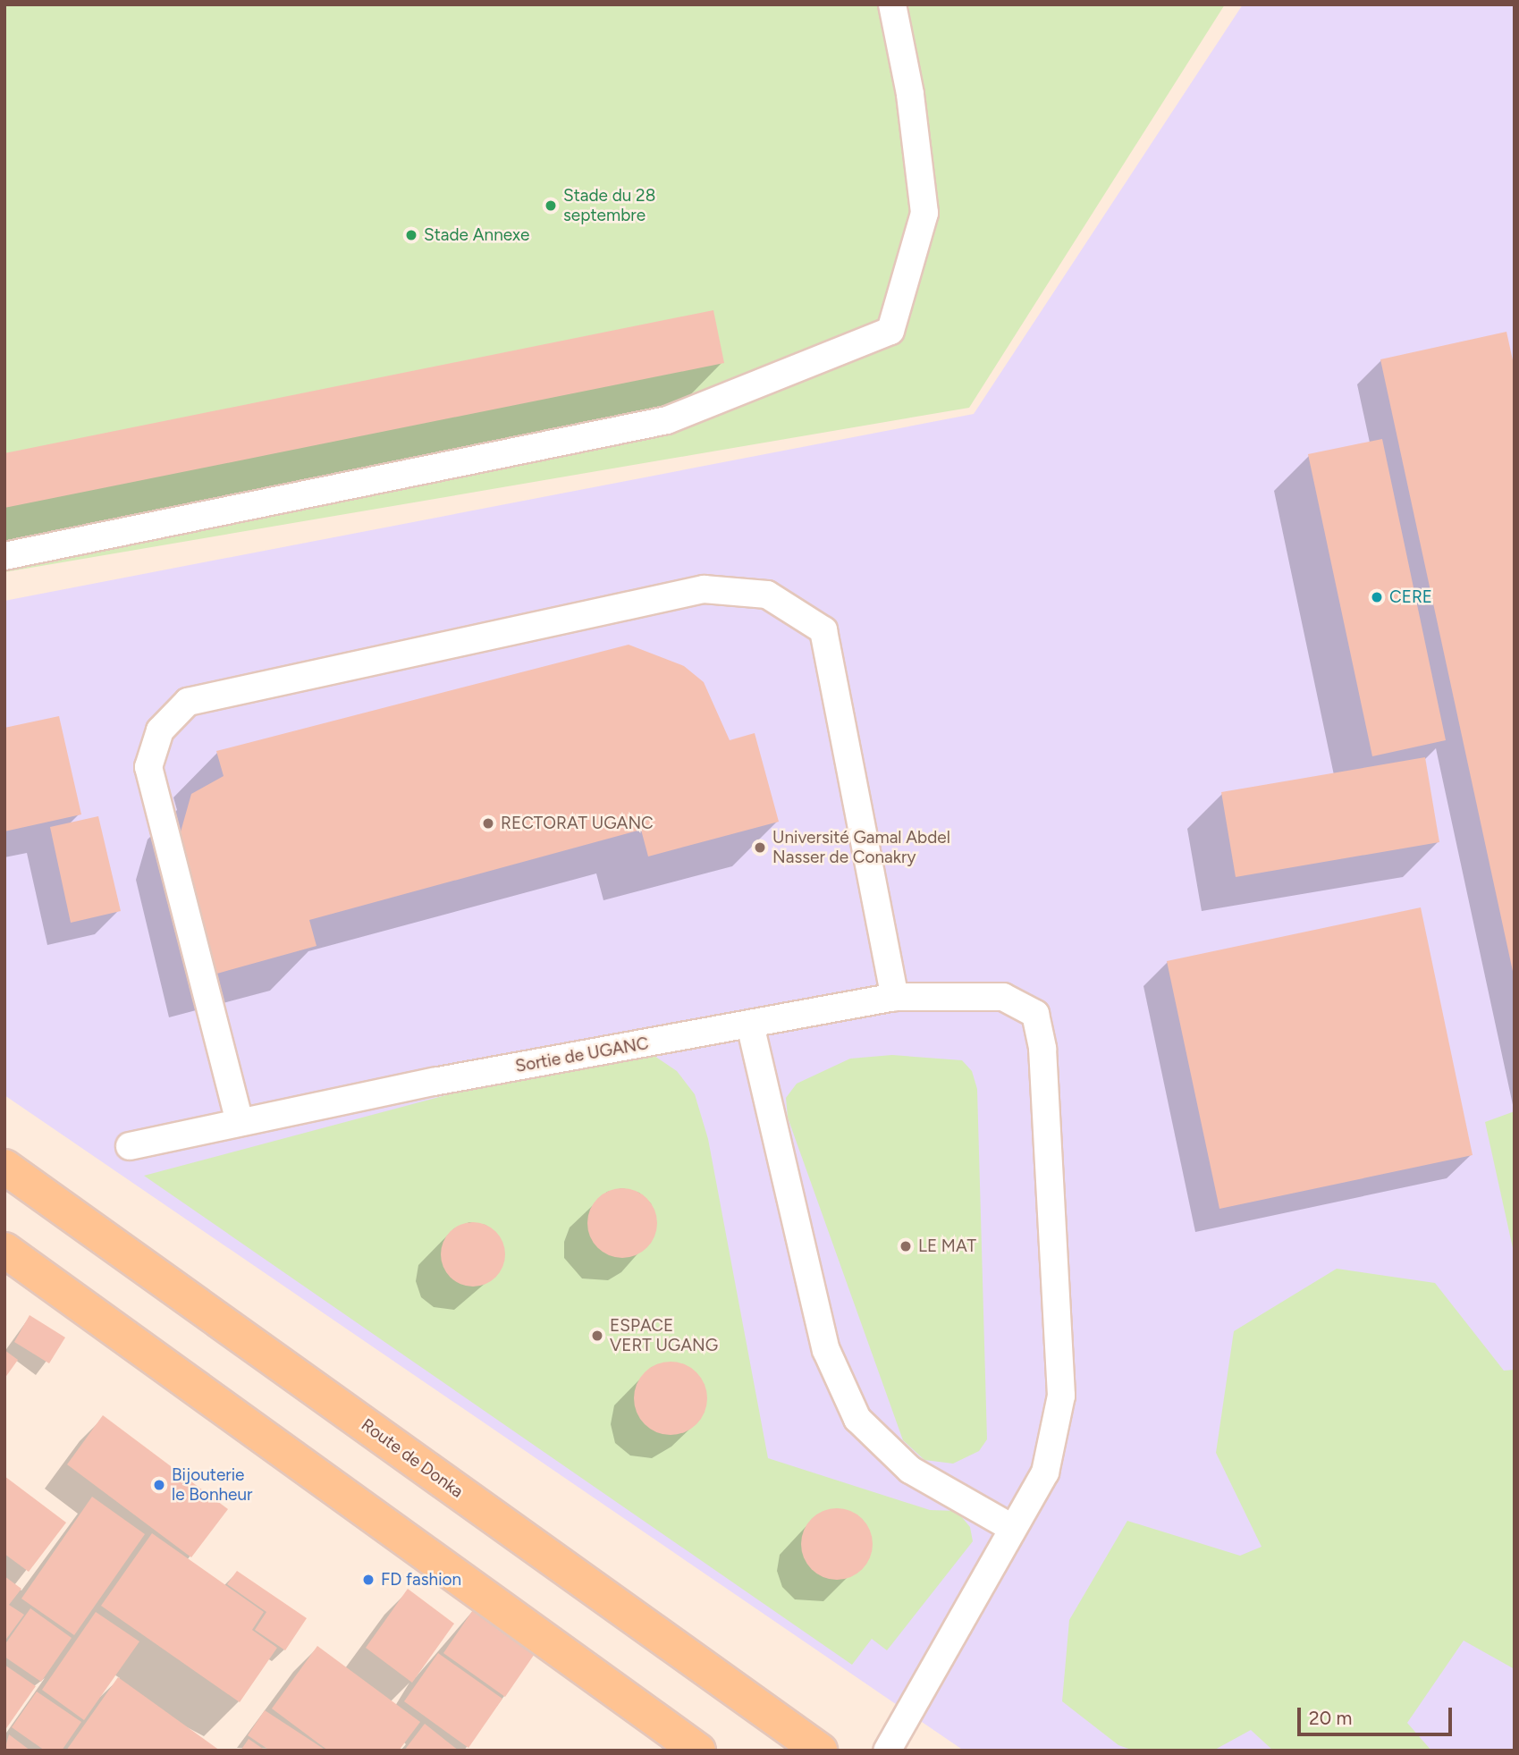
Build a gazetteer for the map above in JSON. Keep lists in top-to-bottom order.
{
  "streets": {
    "main road": ["Route de Donka"],
    "lane": ["Sortie de UGANC"]
  },
  "places": [
    "Stade du 28 septembre",
    "Stade Annexe",
    "CERE",
    "RECTORAT UGANC",
    "Université Gamal Abdel Nasser de Conakry",
    "LE MAT",
    "ESPACE VERT UGANG",
    "Bijouterie le Bonheur",
    "FD fashion"
  ],
  "scale_bar": "20 m"
}
